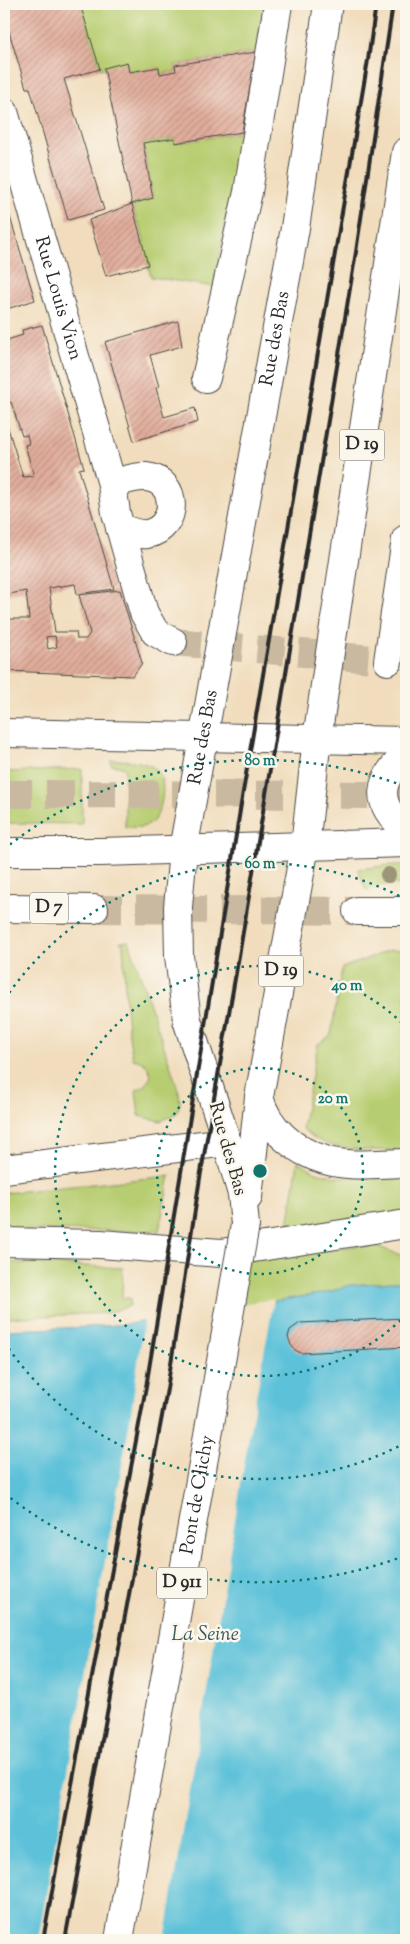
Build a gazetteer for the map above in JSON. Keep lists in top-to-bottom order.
{
  "streets": {
    "main road": [
      "Rue Louis Vion",
      "Rue des Bas",
      "D 19",
      "D 7",
      "Pont de Clichy",
      "D 911"
    ]
  },
  "crossings": [
    ["Rue des Bas", "Pont de Clichy"]
  ],
  "water": ["La Seine"],
  "rings": [
    "80 m",
    "60 m",
    "40 m",
    "20 m"
  ]
}
